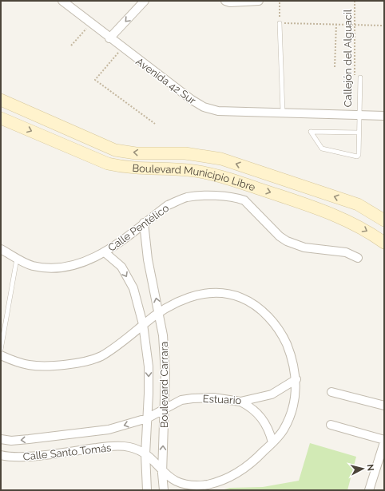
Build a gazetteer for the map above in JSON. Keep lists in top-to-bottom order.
{
  "streets": {
    "main road": ["Boulevard Municipio Libre"],
    "street": [
      "Avenida 42 Sur",
      "Calle Pentélico",
      "Boulevard Carrara",
      "Estuario",
      "Calle Santo Tomás"
    ],
    "path": ["Callejón del Alguacil"]
  },
  "crossings": [
    ["Calle Pentélico", "Boulevard Carrara"],
    ["Boulevard Carrara", "Estuario"],
    ["Boulevard Carrara", "Calle Santo Tomás"],
    ["Estuario", "Calle Santo Tomás"]
  ],
  "north": "right"
}
